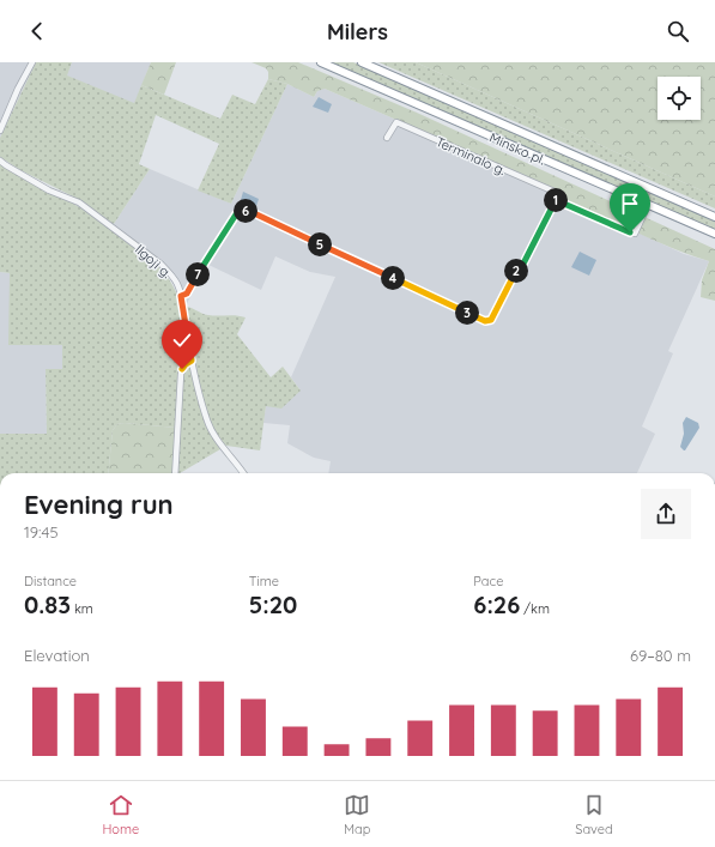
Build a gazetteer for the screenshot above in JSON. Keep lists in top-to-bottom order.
{
  "streets": {
    "highway": ["Minsko pl."],
    "street": ["Terminalo g.", "Ilgoji g."]
  },
  "crossings": [
    ["Minsko pl.", "Terminalo g."]
  ],
  "page": {
    "header": "Milers",
    "pins": [
      "1",
      "6",
      "5",
      "2",
      "7",
      "4",
      "3"
    ],
    "heading": ["Evening run", "19:45"],
    "stats": [
      ["Distance", "0.83 km"],
      ["Time", "5:20"],
      ["Pace", "6:26 /km"]
    ],
    "chart": ["Elevation", "69–80 m"],
    "tabs": ["Home", "Map", "Saved"]
  }
}
